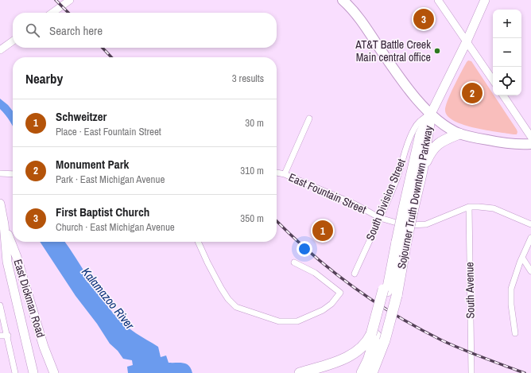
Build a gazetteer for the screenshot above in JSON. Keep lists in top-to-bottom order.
{
  "streets": {
    "highway": ["Sojourner Truth Downtown Parkway"],
    "main road": ["East Dickman Road"],
    "street": ["East Fountain Street", "South Division Street", "South Avenue"]
  },
  "crossings": [
    ["East Fountain Street", "South Division Street"],
    ["East Fountain Street", "South Avenue"],
    ["Sojourner Truth Downtown Parkway", "South Division Street"]
  ],
  "water": ["Kalamazoo River"],
  "places": ["AT&T Battle Creek Main central office"],
  "page": {
    "pins": ["3", "2", "1"],
    "map_buttons": ["+", "−"],
    "search": "Search here",
    "heading": ["Nearby", "3 results"],
    "list": [
      {
        "mark": "1",
        "name": "Schweitzer",
        "note": "Place · East Fountain Street",
        "value": "30 m"
      },
      {
        "mark": "2",
        "name": "Monument Park",
        "note": "Park · East Michigan Avenue",
        "value": "310 m"
      },
      {
        "mark": "3",
        "name": "First Baptist Church",
        "note": "Church · East Michigan Avenue",
        "value": "350 m"
      }
    ]
  }
}
